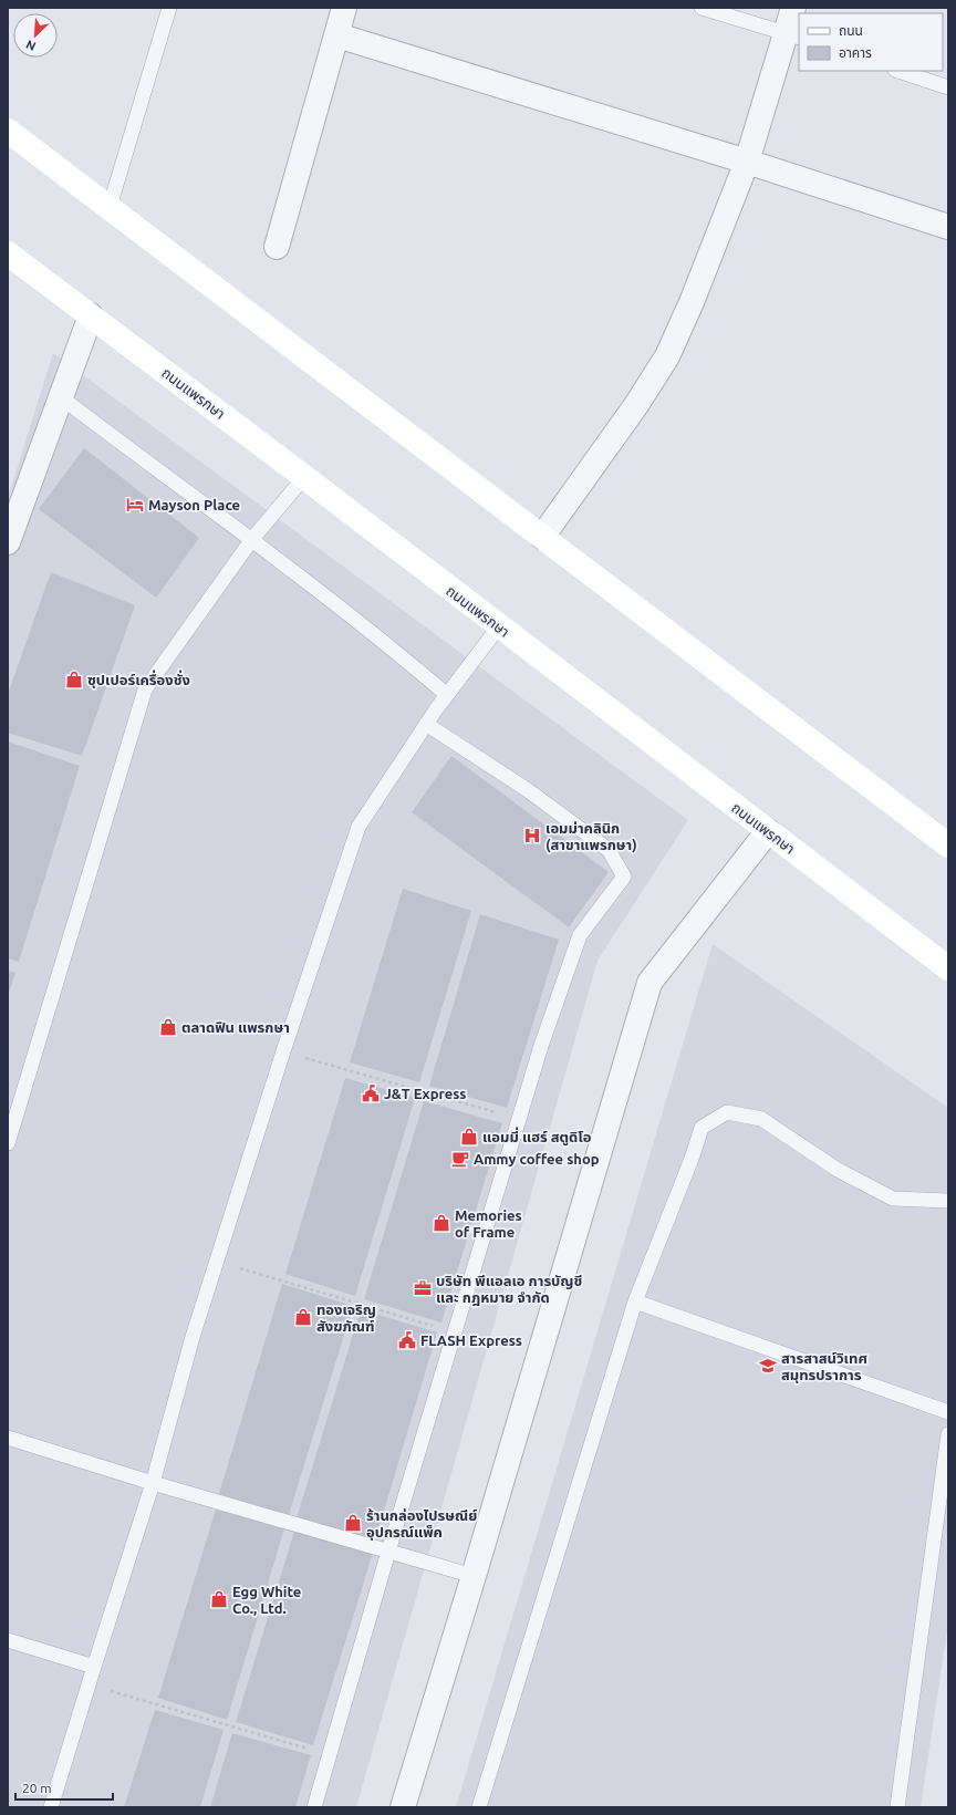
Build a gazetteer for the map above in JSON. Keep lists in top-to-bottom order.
{
  "streets": {
    "main road": ["ถนนแพรกษา"]
  },
  "places": {
    "hotel": ["Mayson Place"],
    "shop": [
      "ซุปเปอร์เครื่องชั่ง",
      "ตลาดฟิน แพรกษา",
      "แอมมี่ แฮร์ สตูดิโอ",
      "Memories of Frame",
      "ทองเจริญ สังฆภัณฑ์",
      "ร้านกล่องไปรษณีย์ อุปกรณ์แพ็ค",
      "Egg White Co., Ltd."
    ],
    "hospital": ["เอมม่าคลินิก (สาขาแพรกษา)"],
    "public building": ["J&T Express", "FLASH Express"],
    "cafe": ["Ammy coffee shop"],
    "office": ["บริษัท พีแอลเอ การบัญชี และ กฎหมาย จำกัด"],
    "school or university": ["สารสาสน์วิเทศ สมุทรปราการ"]
  },
  "legend": ["ถนน", "อาคาร"],
  "scale_bar": "20 m",
  "north": "bottom left"
}
